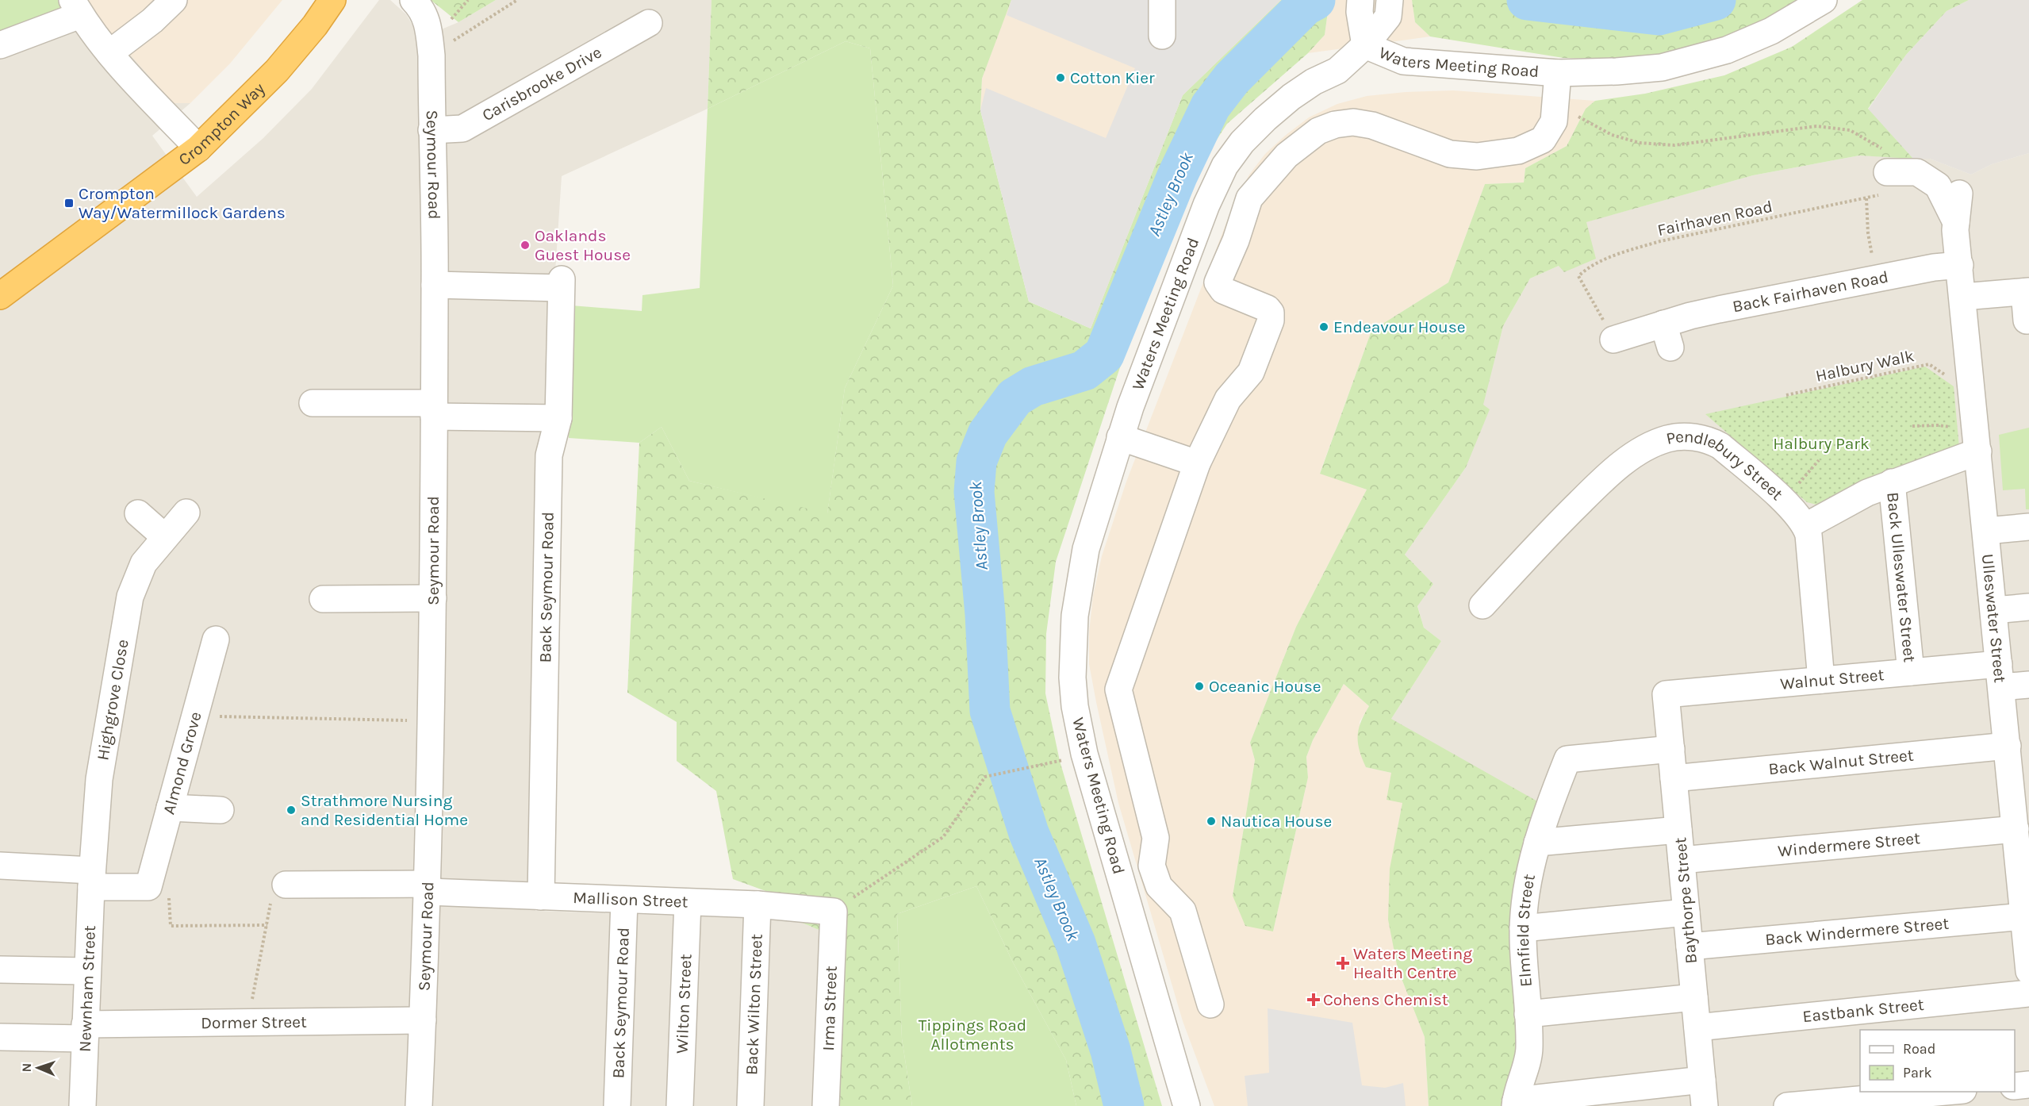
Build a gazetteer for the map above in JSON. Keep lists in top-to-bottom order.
{
  "streets": {
    "highway": ["Crompton Way"],
    "street": [
      "Waters Meeting Road",
      "Carisbrooke Drive",
      "Seymour Road",
      "Back Fairhaven Road",
      "Pendlebury Street",
      "Back Ulleswater Street",
      "Back Seymour Road",
      "Ulleswater Street",
      "Walnut Street",
      "Highgrove Close",
      "Back Walnut Street",
      "Almond Grove",
      "Windermere Street",
      "Mallison Street",
      "Baythorpe Street",
      "Elmfield Street",
      "Back Windermere Street",
      "Newnham Street",
      "Wilton Street",
      "Back Wilton Street",
      "Irma Street",
      "Eastbank Street",
      "Dormer Street"
    ],
    "path": ["Fairhaven Road", "Halbury Walk"]
  },
  "crossings": [
    ["Carisbrooke Drive", "Seymour Road"],
    ["Seymour Road", "Back Seymour Road"],
    ["Seymour Road", "Mallison Street"],
    ["Seymour Road", "Dormer Street"],
    ["Fairhaven Road", "Back Fairhaven Road"],
    ["Fairhaven Road", "Ulleswater Street"],
    ["Back Fairhaven Road", "Ulleswater Street"],
    ["Halbury Walk", "Ulleswater Street"],
    ["Back Ulleswater Street", "Walnut Street"],
    ["Back Seymour Road", "Mallison Street"],
    ["Ulleswater Street", "Walnut Street"],
    ["Ulleswater Street", "Back Walnut Street"],
    ["Ulleswater Street", "Windermere Street"],
    ["Ulleswater Street", "Back Windermere Street"],
    ["Walnut Street", "Baythorpe Street"],
    ["Highgrove Close", "Newnham Street"],
    ["Back Walnut Street", "Baythorpe Street"],
    ["Windermere Street", "Baythorpe Street"],
    ["Mallison Street", "Wilton Street"],
    ["Mallison Street", "Back Wilton Street"],
    ["Mallison Street", "Irma Street"],
    ["Baythorpe Street", "Elmfield Street"],
    ["Baythorpe Street", "Back Windermere Street"],
    ["Baythorpe Street", "Eastbank Street"],
    ["Newnham Street", "Dormer Street"]
  ],
  "water": ["Astley Brook"],
  "parks": ["Halbury Park", "Tippings Road Allotments"],
  "places": {
    "other": [
      "Cotton Kier",
      "Oaklands Guest House",
      "Endeavour House",
      "Oceanic House",
      "Strathmore Nursing and Residential Home",
      "Nautica House"
    ],
    "transit": ["Crompton Way/Watermillock Gardens"],
    "health": ["Waters Meeting Health Centre", "Cohens Chemist"]
  },
  "legend": ["Road", "Park"],
  "north": "left"
}
